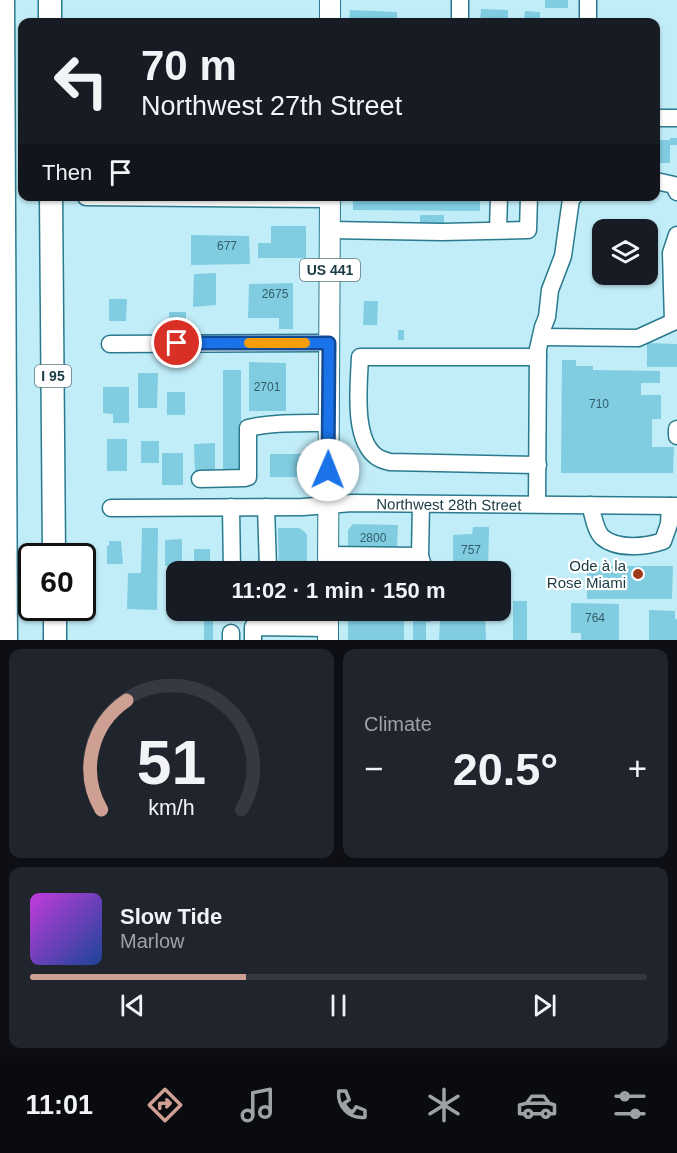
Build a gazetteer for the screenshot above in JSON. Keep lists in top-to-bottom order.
{
  "streets": {
    "highway": ["I 95"],
    "main road": ["US 441"],
    "street": ["Northwest 28th Street"]
  },
  "crossings": [
    ["US 441", "Northwest 28th Street"]
  ],
  "places": ["Ode à la Rose Miami"],
  "house_numbers": [
    "677",
    "2675",
    "2701",
    "710",
    "2800",
    "757",
    "764"
  ],
  "page": {
    "turn": ["70 m", "Northwest 27th Street"],
    "then": "Then",
    "limit": "60",
    "trip": "11:02 · 1 min · 150 m",
    "tile": "Climate",
    "heat": ["−", "20.5°", "+"],
    "song": ["Slow Tide", "Marlow"],
    "tabs": "11:01",
    "gauge": ["51", "km/h"]
  }
}
